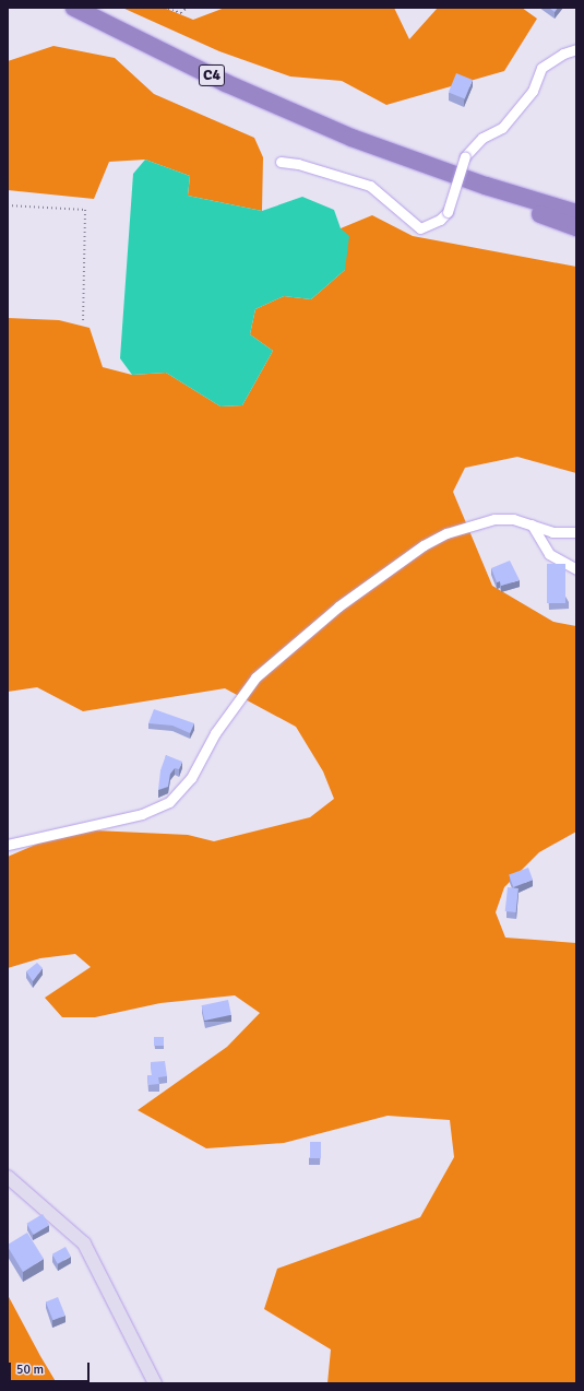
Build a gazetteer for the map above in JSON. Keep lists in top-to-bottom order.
{
  "streets": {
    "highway": ["C4"]
  },
  "scale_bar": "50 m"
}
